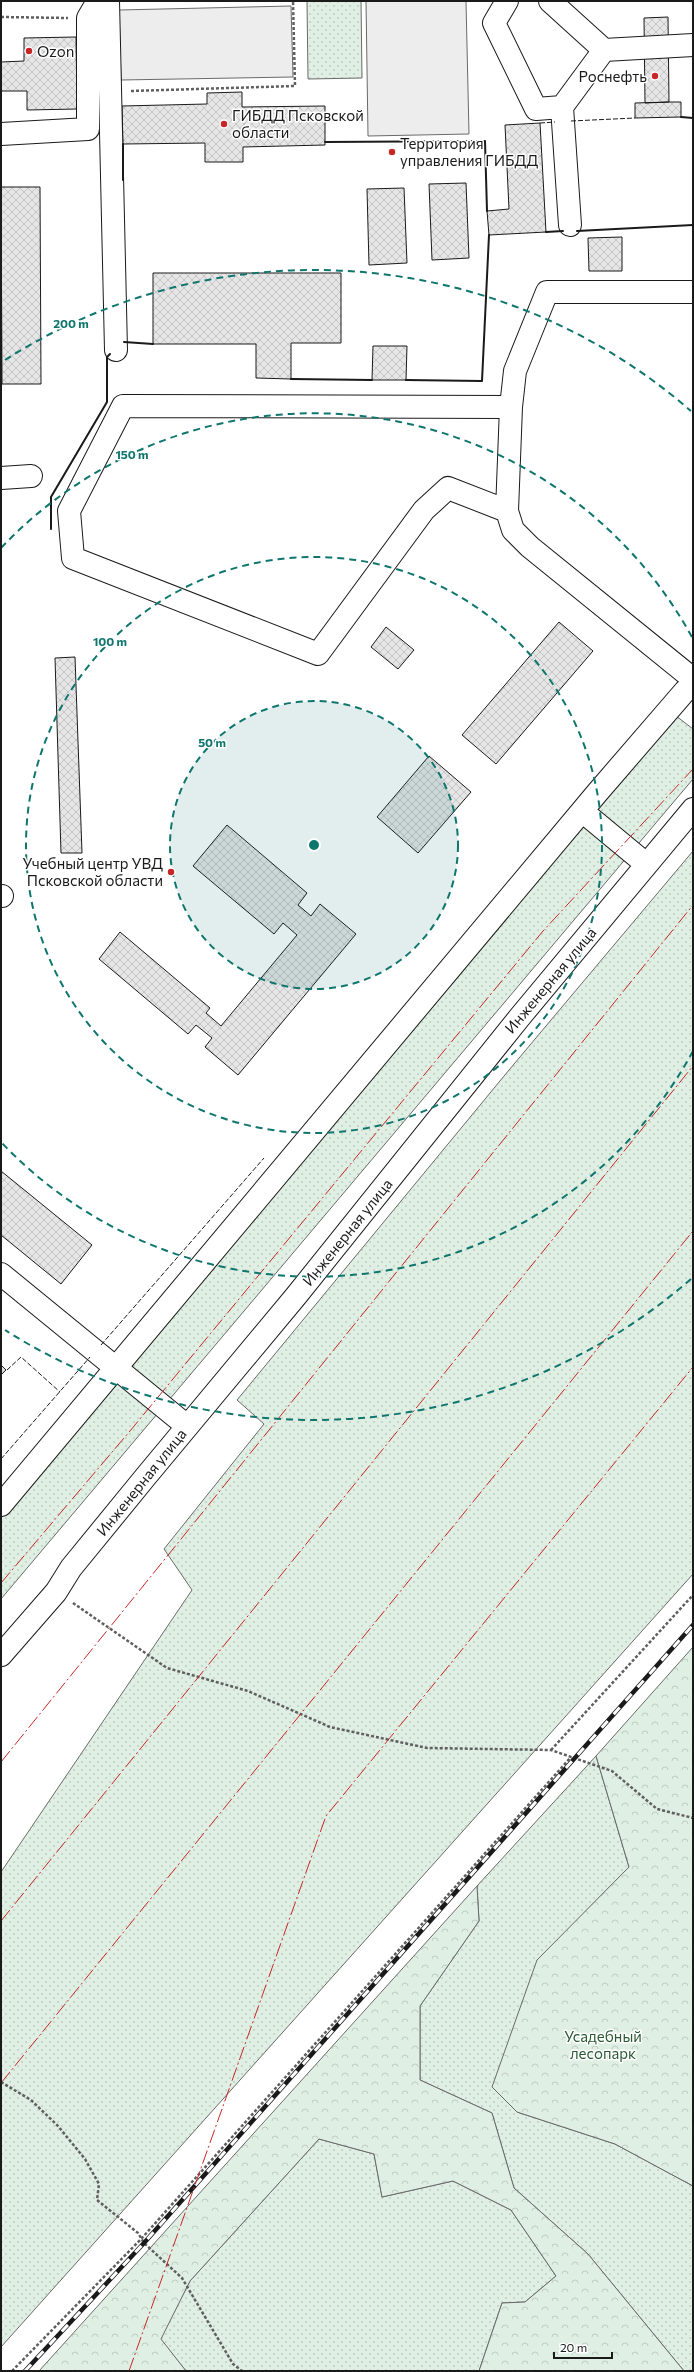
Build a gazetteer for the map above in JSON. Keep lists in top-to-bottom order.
{
  "streets": {
    "main road": ["Инженерная улица"]
  },
  "parks": ["Усадебный лесопарк"],
  "places": [
    "Ozon",
    "Роснефть",
    "ГИБДД Псковской области",
    "Территория управления ГИБДД",
    "Учебный центр УВД Псковской области"
  ],
  "scale_bar": "20 m",
  "rings": [
    "200 m",
    "150 m",
    "100 m",
    "50 m"
  ]
}
